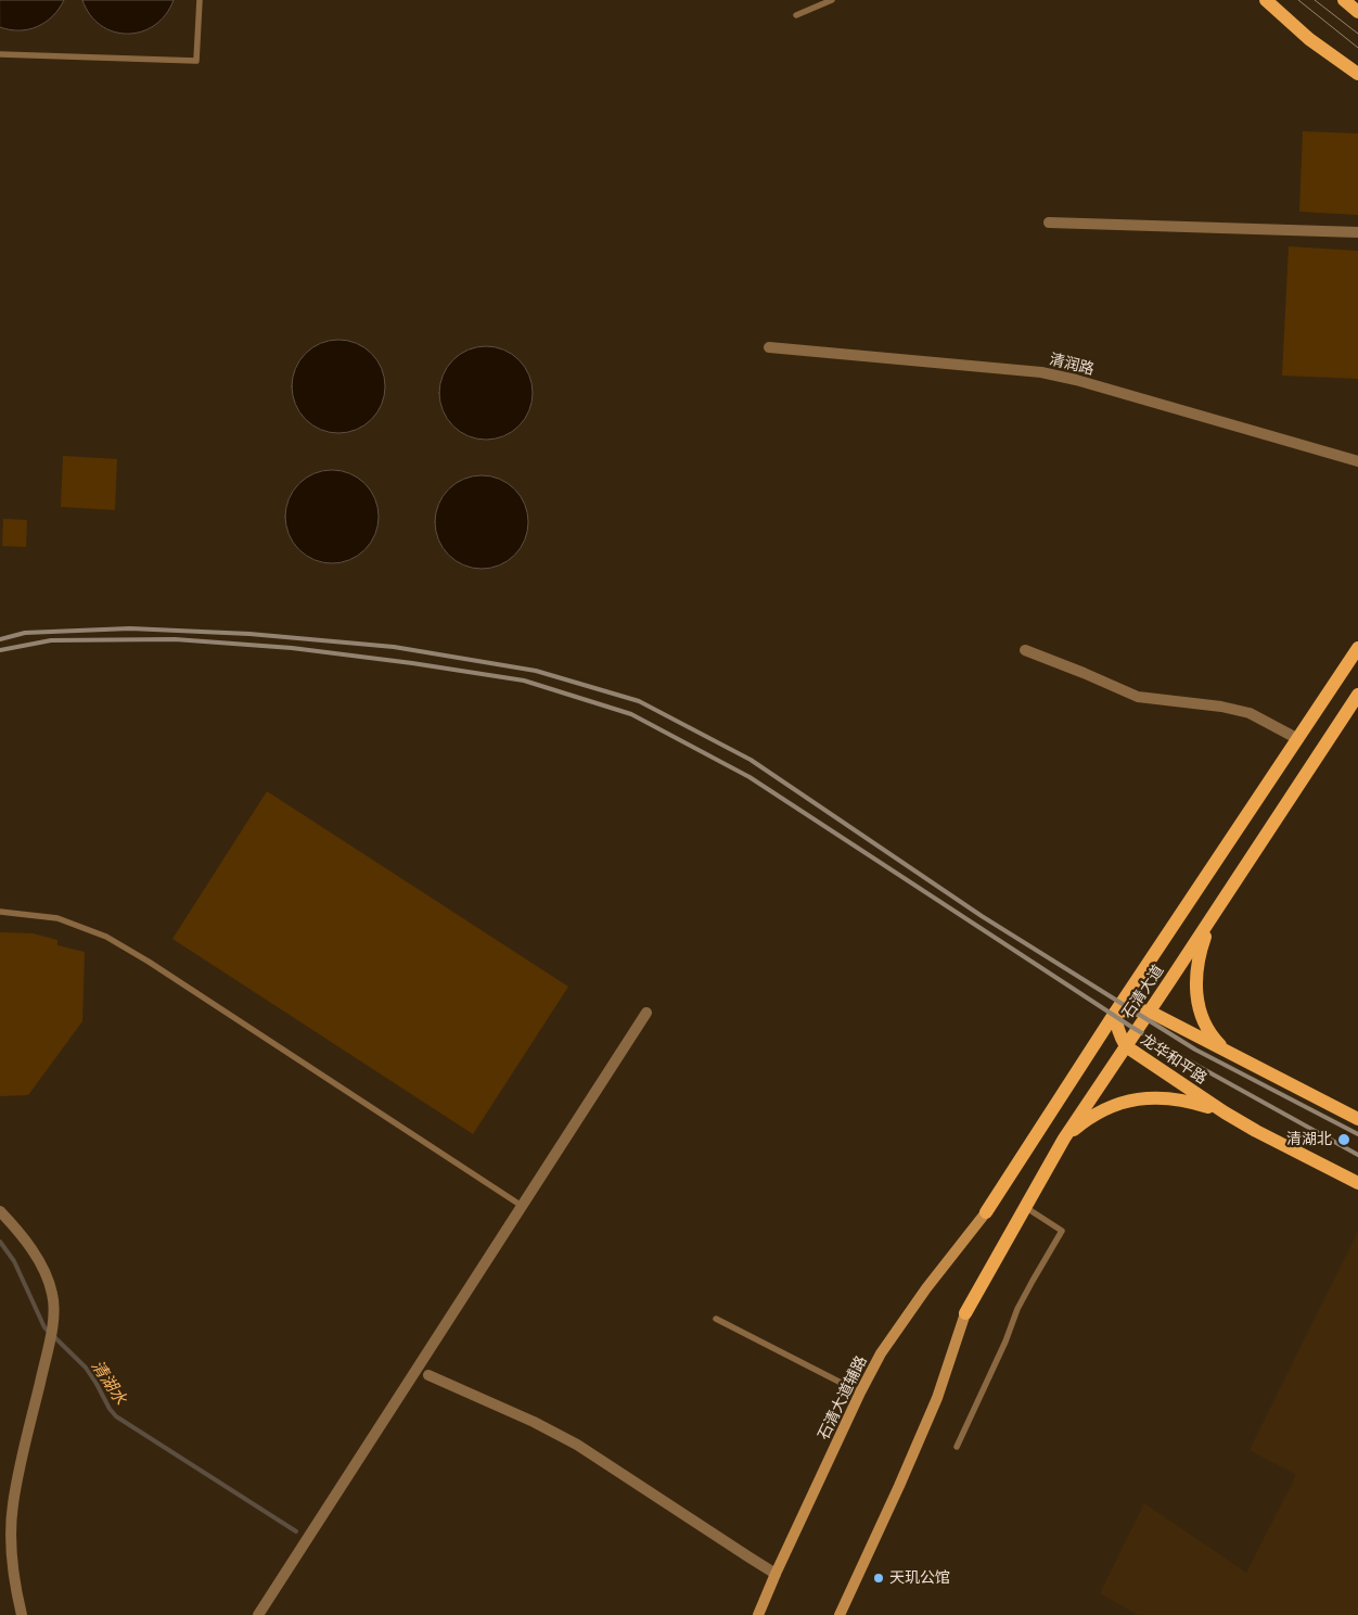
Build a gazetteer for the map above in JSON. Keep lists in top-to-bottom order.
{
  "streets": {
    "main road": ["石清大道", "龙华和平路", "石清大道辅路"],
    "street": ["清润路"]
  },
  "crossings": [
    ["石清大道", "龙华和平路"],
    ["石清大道", "石清大道辅路"]
  ],
  "water": ["清湖水"],
  "places": ["清湖北", "天玑公馆"]
}
